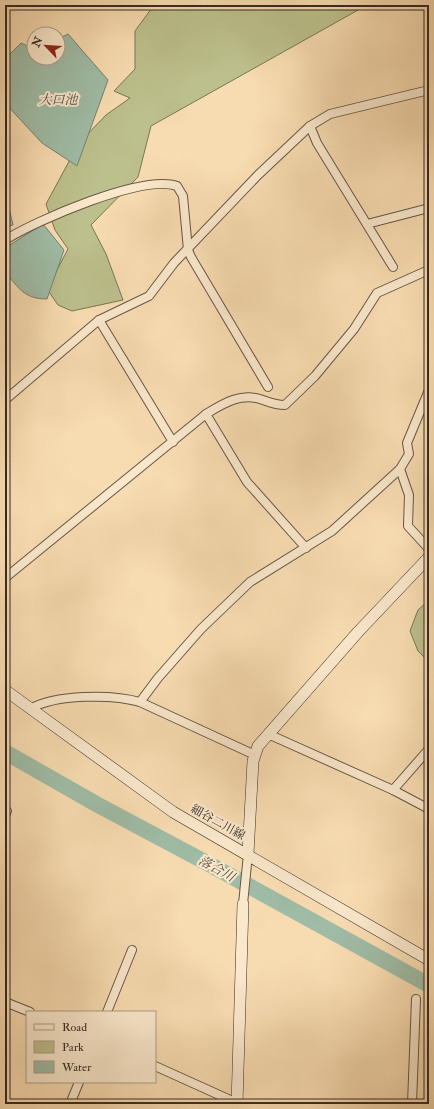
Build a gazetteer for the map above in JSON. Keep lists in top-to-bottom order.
{
  "streets": {
    "street": ["細谷二川線"]
  },
  "water": ["大口池", "落合川"],
  "legend": ["Road", "Park", "Water"],
  "north": "top left"
}
